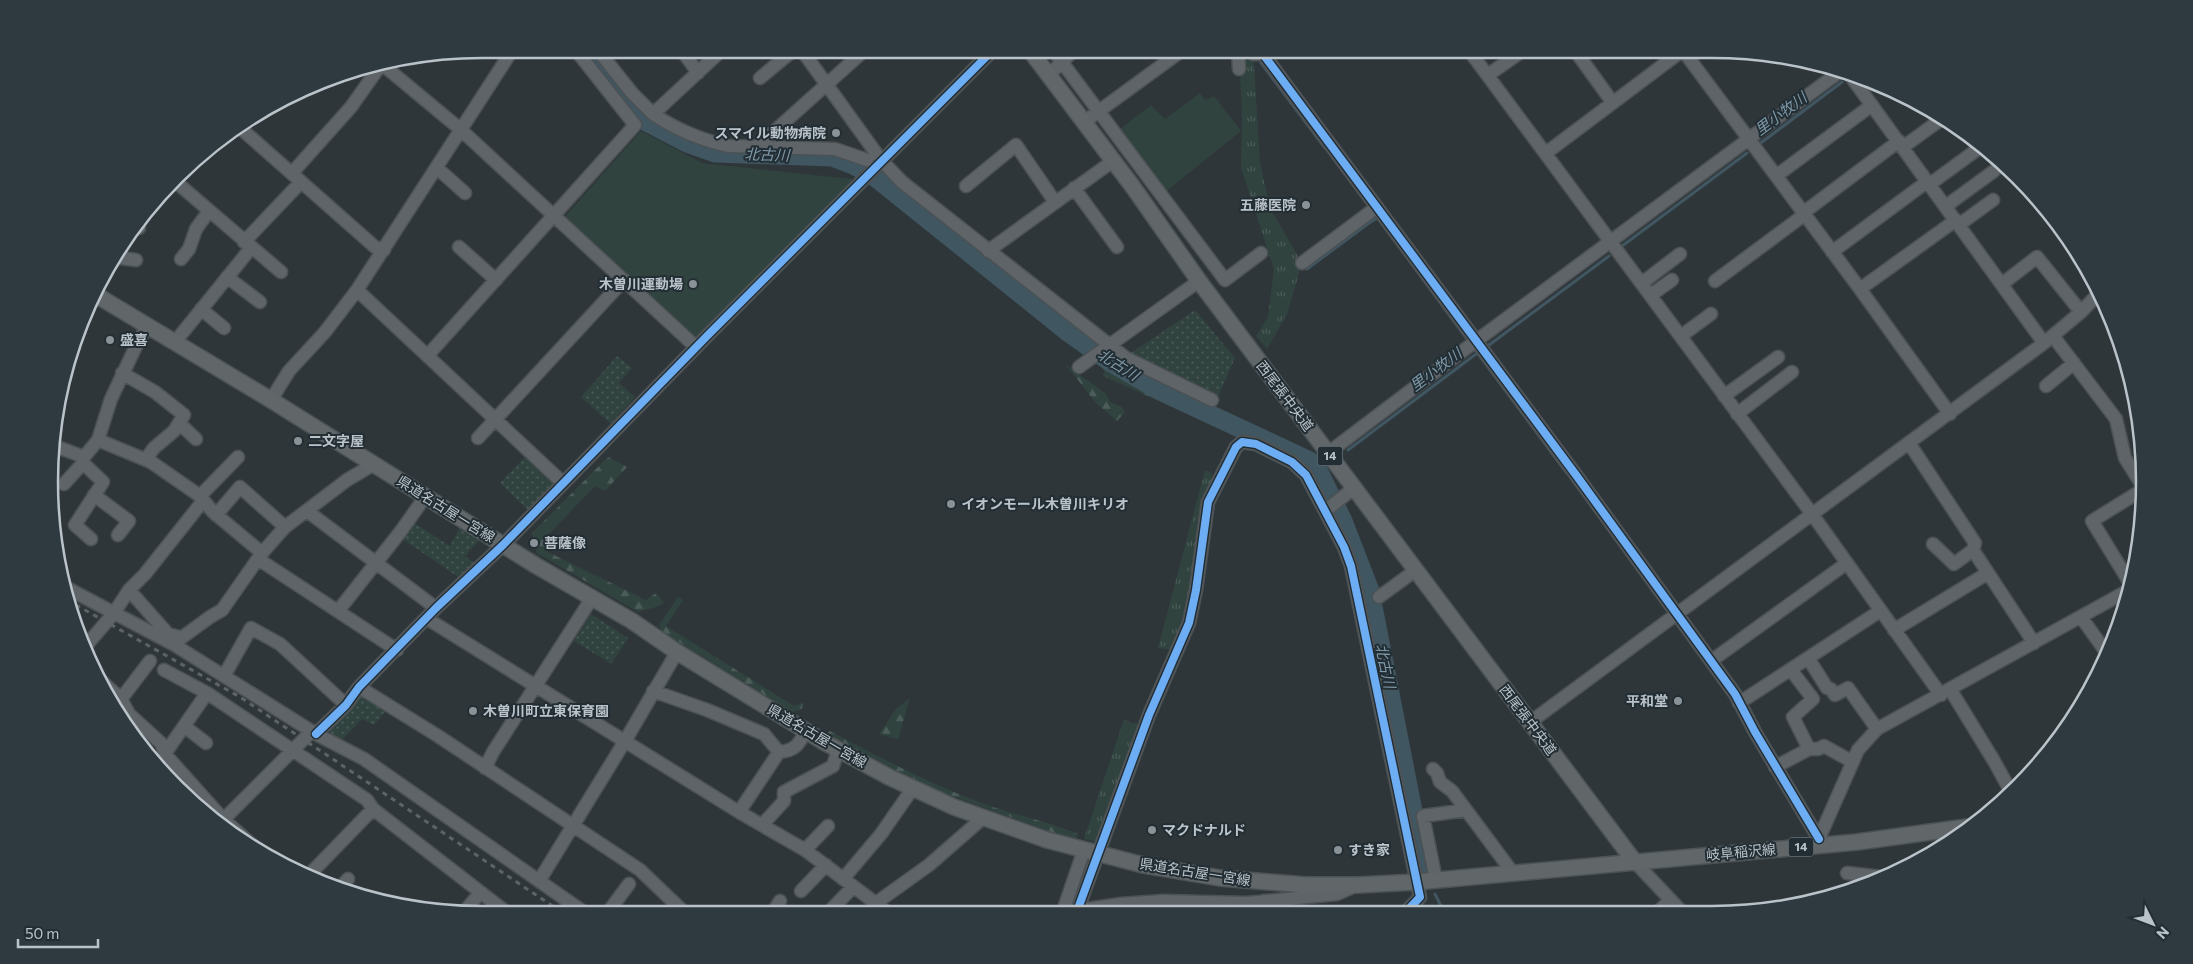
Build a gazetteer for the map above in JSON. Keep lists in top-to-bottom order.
{
  "streets": {
    "main road": [
      "西尾張中央道",
      "14",
      "県道名古屋一宮線",
      "岐阜稲沢線"
    ]
  },
  "crossings": [
    ["西尾張中央道", "14"],
    ["西尾張中央道", "県道名古屋一宮線"],
    ["西尾張中央道", "岐阜稲沢線"],
    ["14", "県道名古屋一宮線"],
    ["14", "岐阜稲沢線"],
    ["県道名古屋一宮線", "岐阜稲沢線"]
  ],
  "water": ["里小牧川", "北古川"],
  "places": [
    "スマイル動物病院",
    "五藤医院",
    "木曽川運動場",
    "盛喜",
    "二文字屋",
    "イオンモール木曽川キリオ",
    "菩薩像",
    "平和堂",
    "木曽川町立東保育園",
    "マクドナルド",
    "すき家"
  ],
  "scale_bar": "50 m",
  "north": "bottom right"
}
